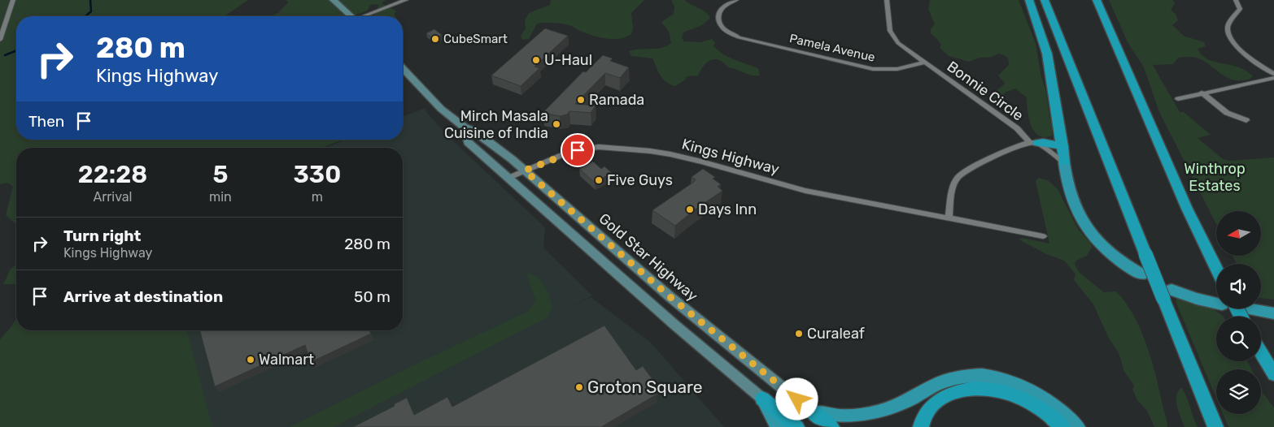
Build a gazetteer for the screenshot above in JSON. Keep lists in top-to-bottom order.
{
  "streets": {
    "main road": ["Gold Star Highway"],
    "street": ["Pamela Avenue", "Bonnie Circle", "Kings Highway"]
  },
  "crossings": [
    ["Pamela Avenue", "Bonnie Circle"],
    ["Kings Highway", "Gold Star Highway"]
  ],
  "parks": ["Winthrop Estates"],
  "places": [
    "CubeSmart",
    "U-Haul",
    "Ramada",
    "Mirch Masala Cuisine of India",
    "Five Guys",
    "Days Inn",
    "Curaleaf",
    "Walmart",
    "Groton Square"
  ],
  "north": "left",
  "page": {
    "turn": ["280 m", "Kings Highway"],
    "then": "Then",
    "eta": [
      "22:28",
      "Arrival",
      "5",
      "min",
      "330",
      "m"
    ],
    "list": [
      {
        "name": "Turn right",
        "note": "Kings Highway",
        "value": "280 m"
      },
      {
        "name": "Arrive at destination",
        "value": "50 m"
      }
    ]
  }
}
